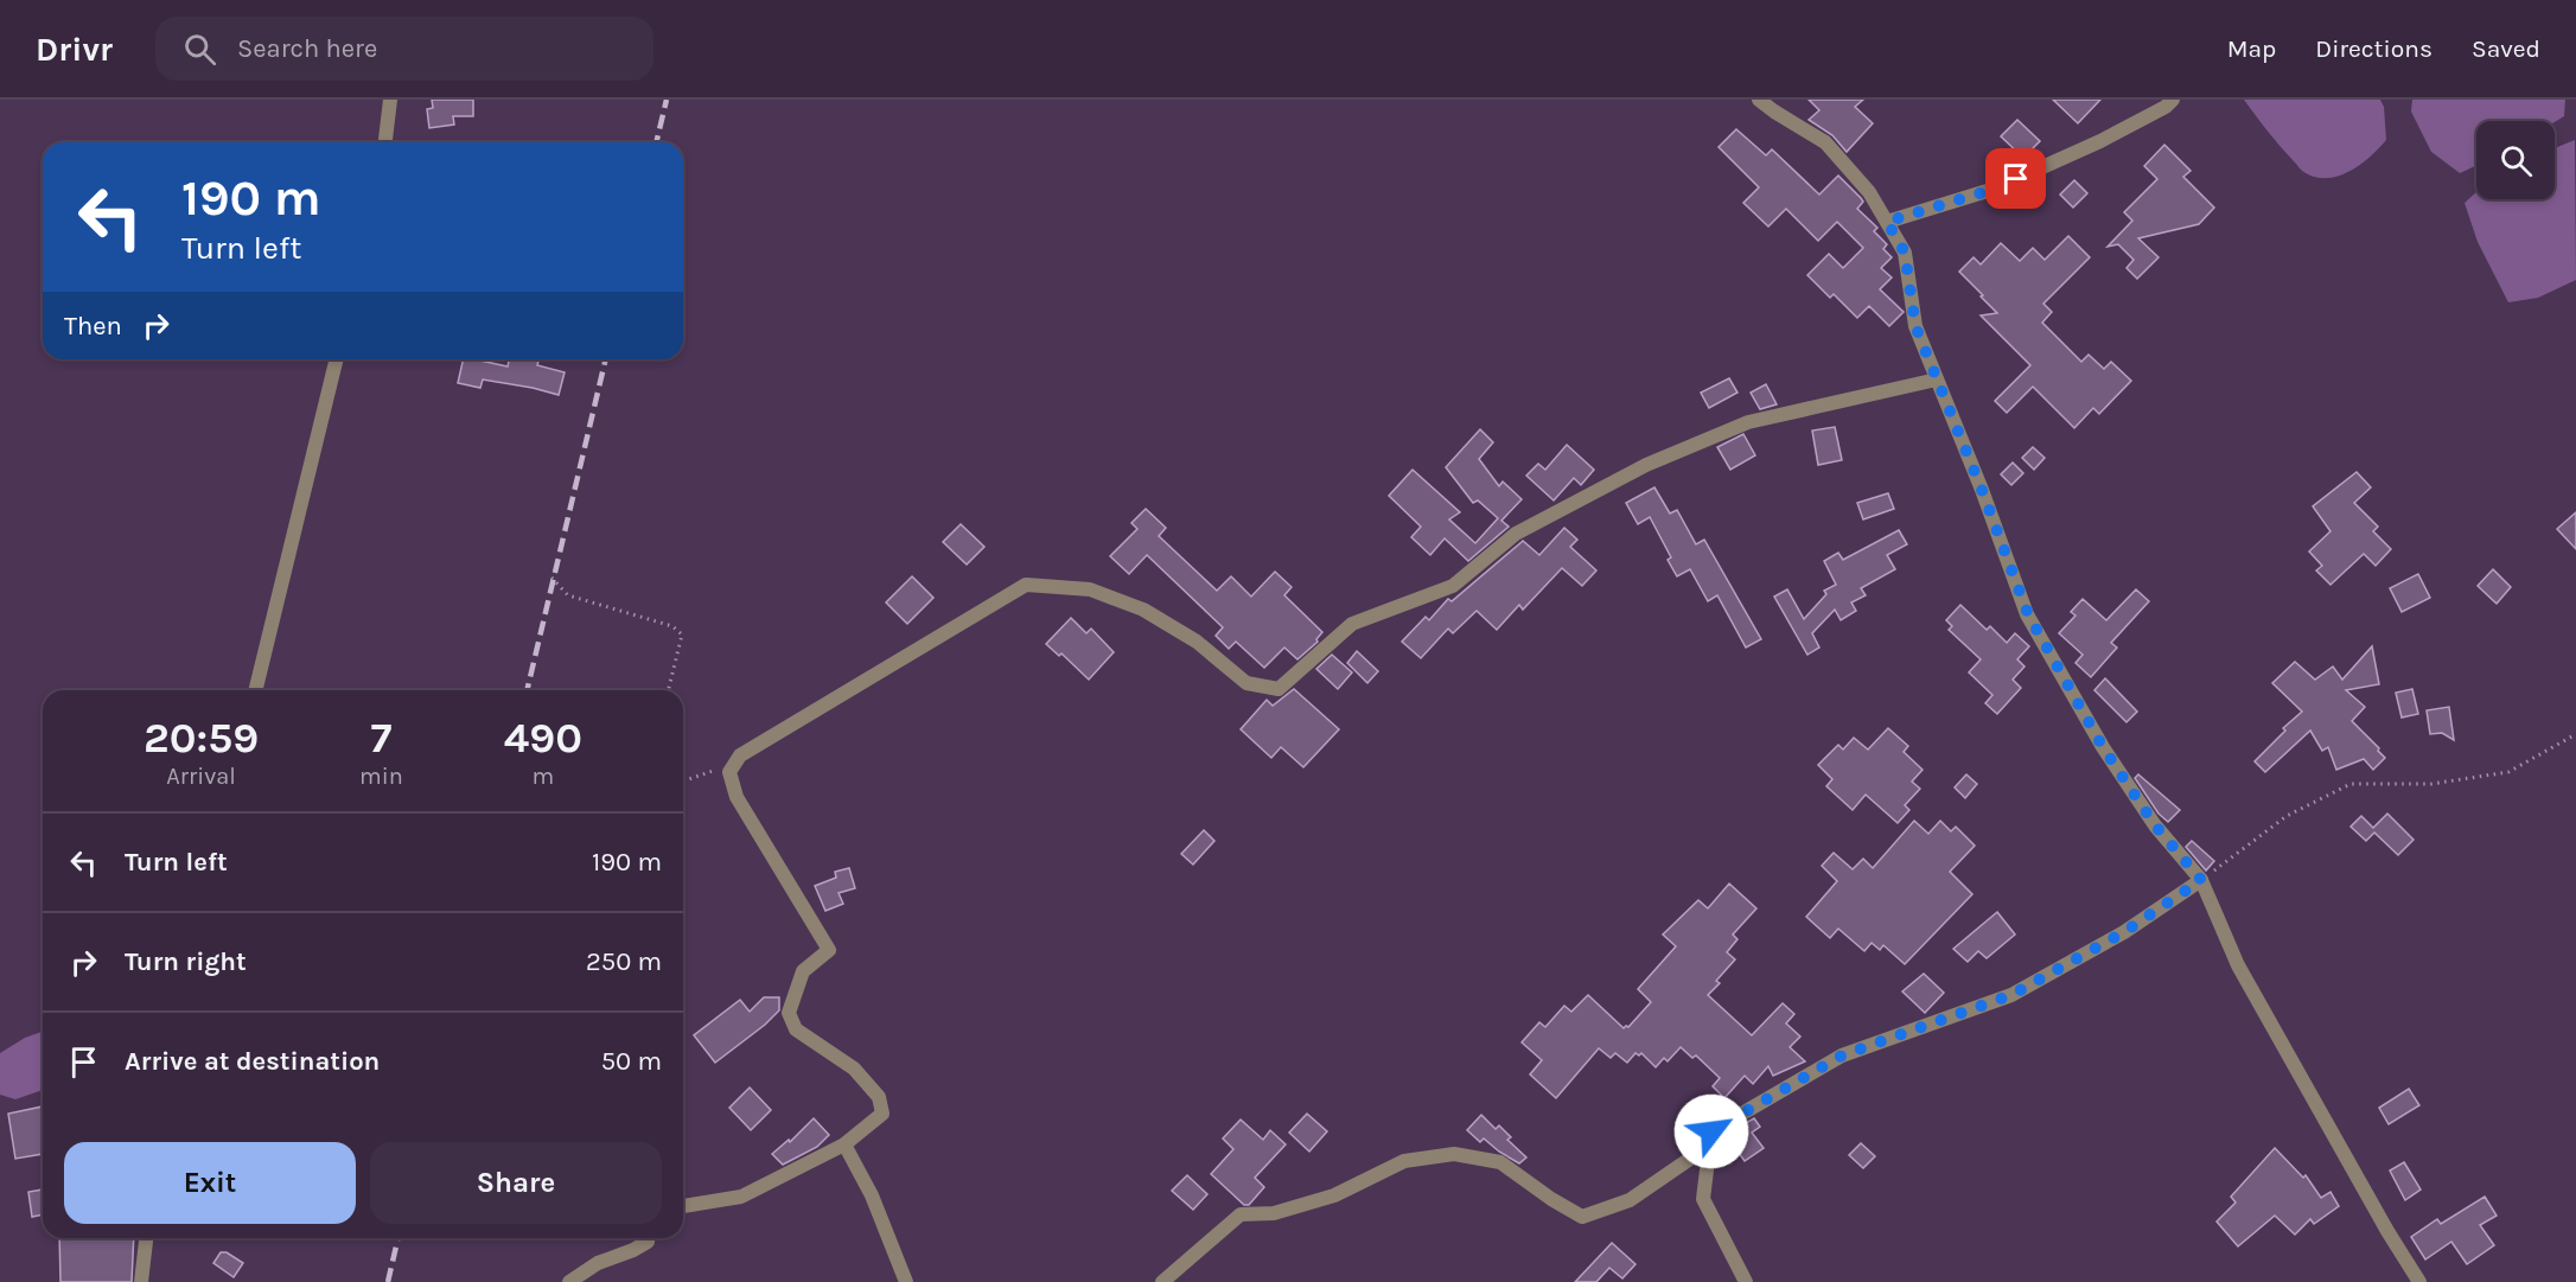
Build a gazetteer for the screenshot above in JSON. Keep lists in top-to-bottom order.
{
  "page": {
    "header": "Drivr",
    "search": "Search here",
    "nav": ["Map", "Directions", "Saved"],
    "turn": ["190 m", "Turn left"],
    "then": "Then",
    "eta": [
      "20:59",
      "Arrival",
      "7",
      "min",
      "490",
      "m"
    ],
    "list": [
      {
        "name": "Turn left",
        "value": "190 m"
      },
      {
        "name": "Turn right",
        "value": "250 m"
      },
      {
        "name": "Arrive at destination",
        "value": "50 m"
      }
    ],
    "buttons": ["Exit", "Share"]
  }
}
